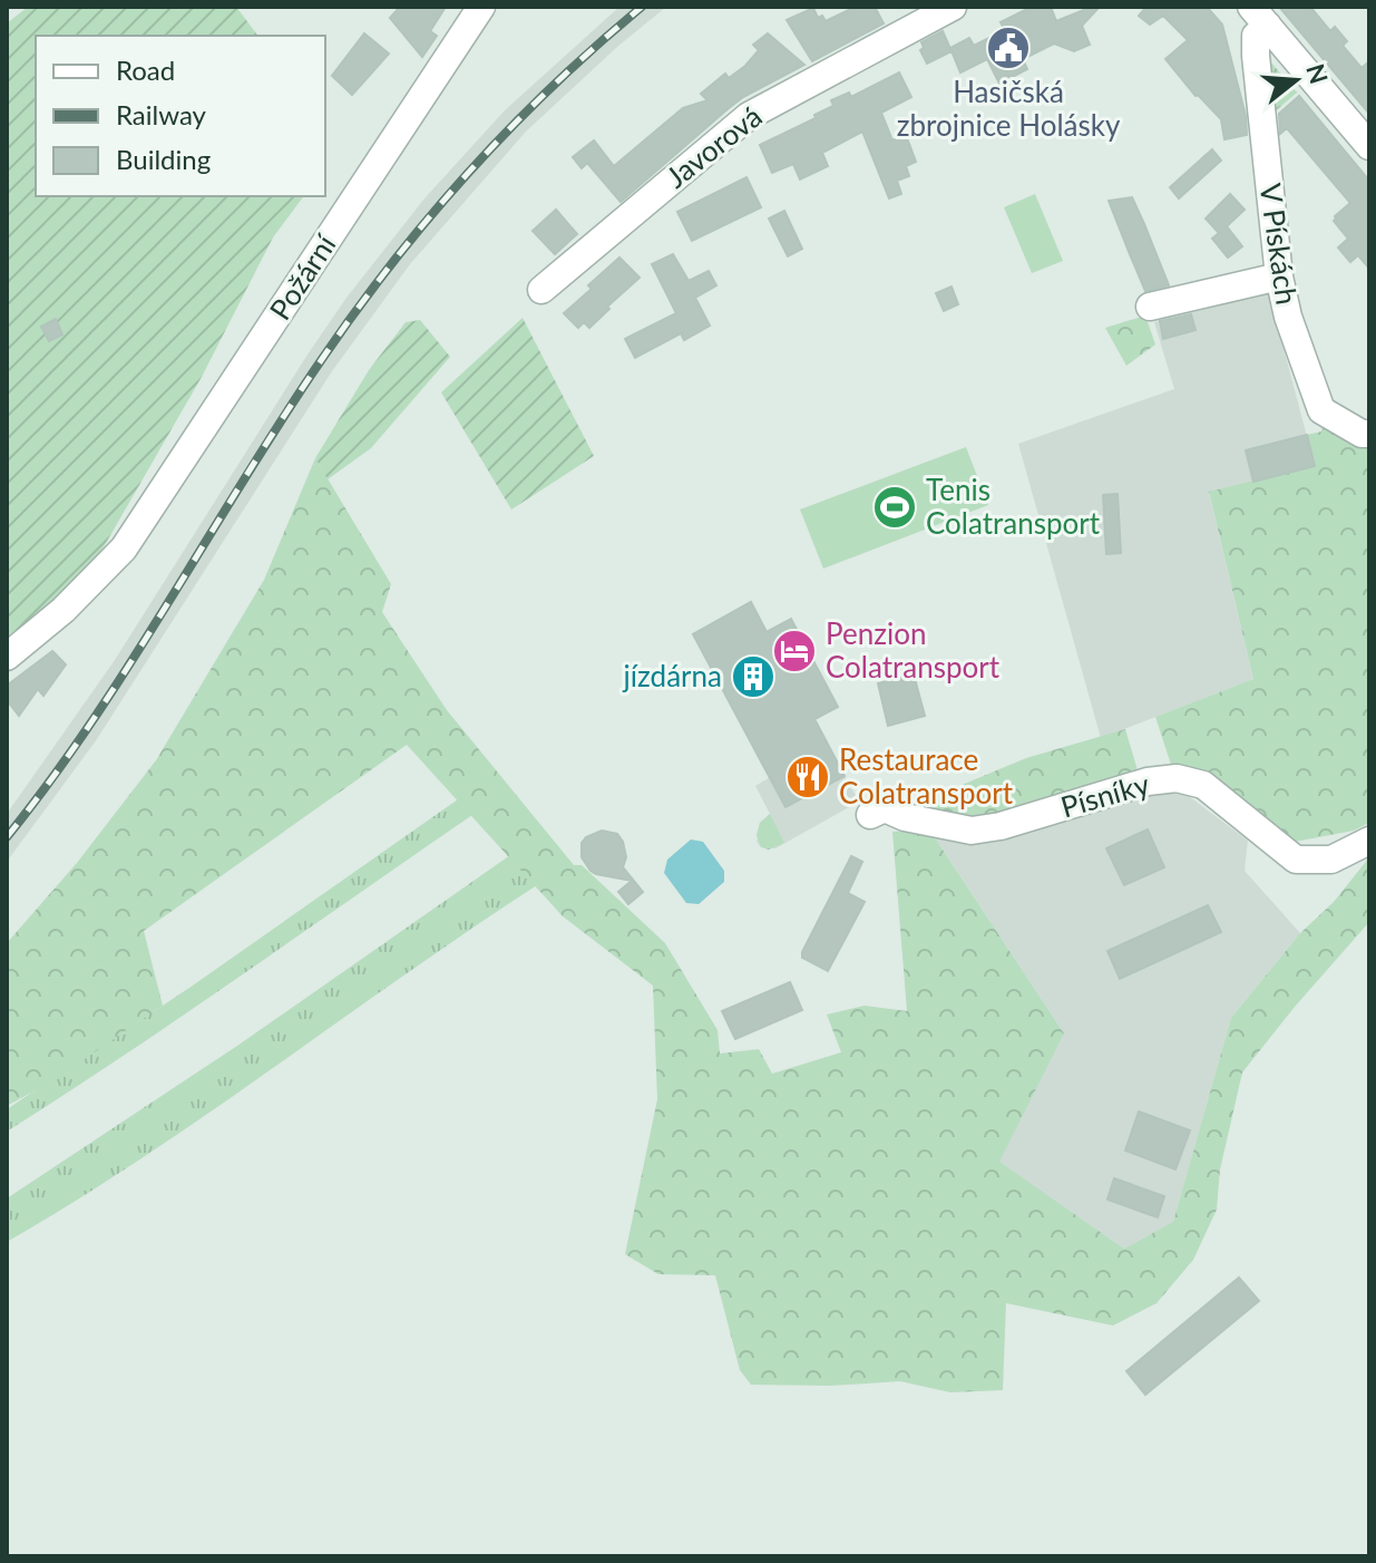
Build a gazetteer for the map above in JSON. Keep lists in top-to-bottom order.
{
  "streets": {
    "street": [
      "Javorová",
      "V Pískách",
      "Požární",
      "Písníky"
    ]
  },
  "places": {
    "public building": ["Hasičská zbrojnice Holásky"],
    "sports": ["Tenis Colatransport"],
    "hotel": ["Penzion Colatransport"],
    "building": ["jízdárna"],
    "restaurant": ["Restaurace Colatransport"]
  },
  "legend": ["Road", "Railway", "Building"],
  "north": "right"
}
